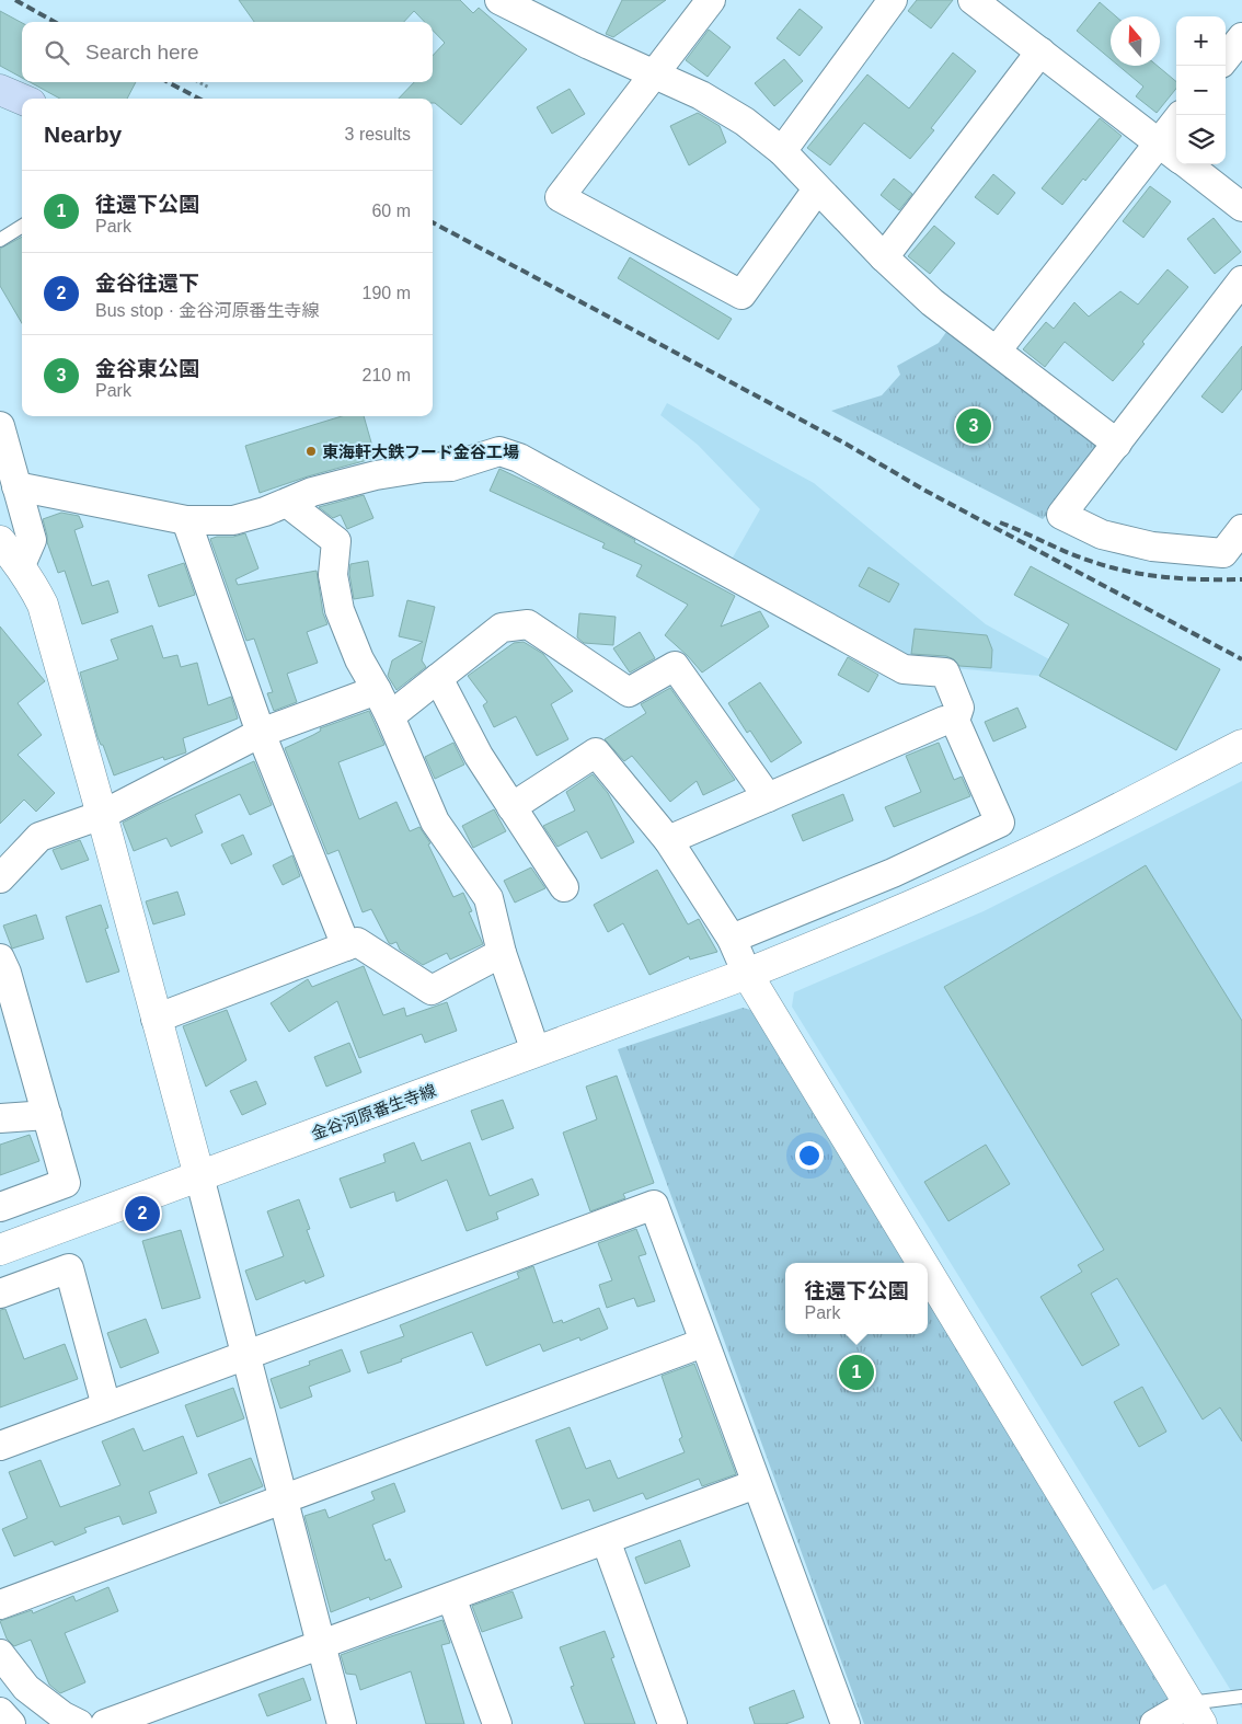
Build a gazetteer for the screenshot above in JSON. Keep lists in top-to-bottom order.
{
  "streets": {
    "street": ["金谷河原番生寺線"]
  },
  "places": ["東海軒大鉄フード金谷工場"],
  "north": "top",
  "page": {
    "map_buttons": ["+", "−"],
    "search": "Search here",
    "heading": ["Nearby", "3 results"],
    "list": [
      {
        "mark": "1",
        "name": "往還下公園",
        "note": "Park",
        "value": "60 m"
      },
      {
        "mark": "2",
        "name": "金谷往還下",
        "note": "Bus stop · 金谷河原番生寺線",
        "value": "190 m"
      },
      {
        "mark": "3",
        "name": "金谷東公園",
        "note": "Park",
        "value": "210 m"
      }
    ],
    "pins": ["3", "2", "1"],
    "popup": ["往還下公園", "Park"]
  }
}
